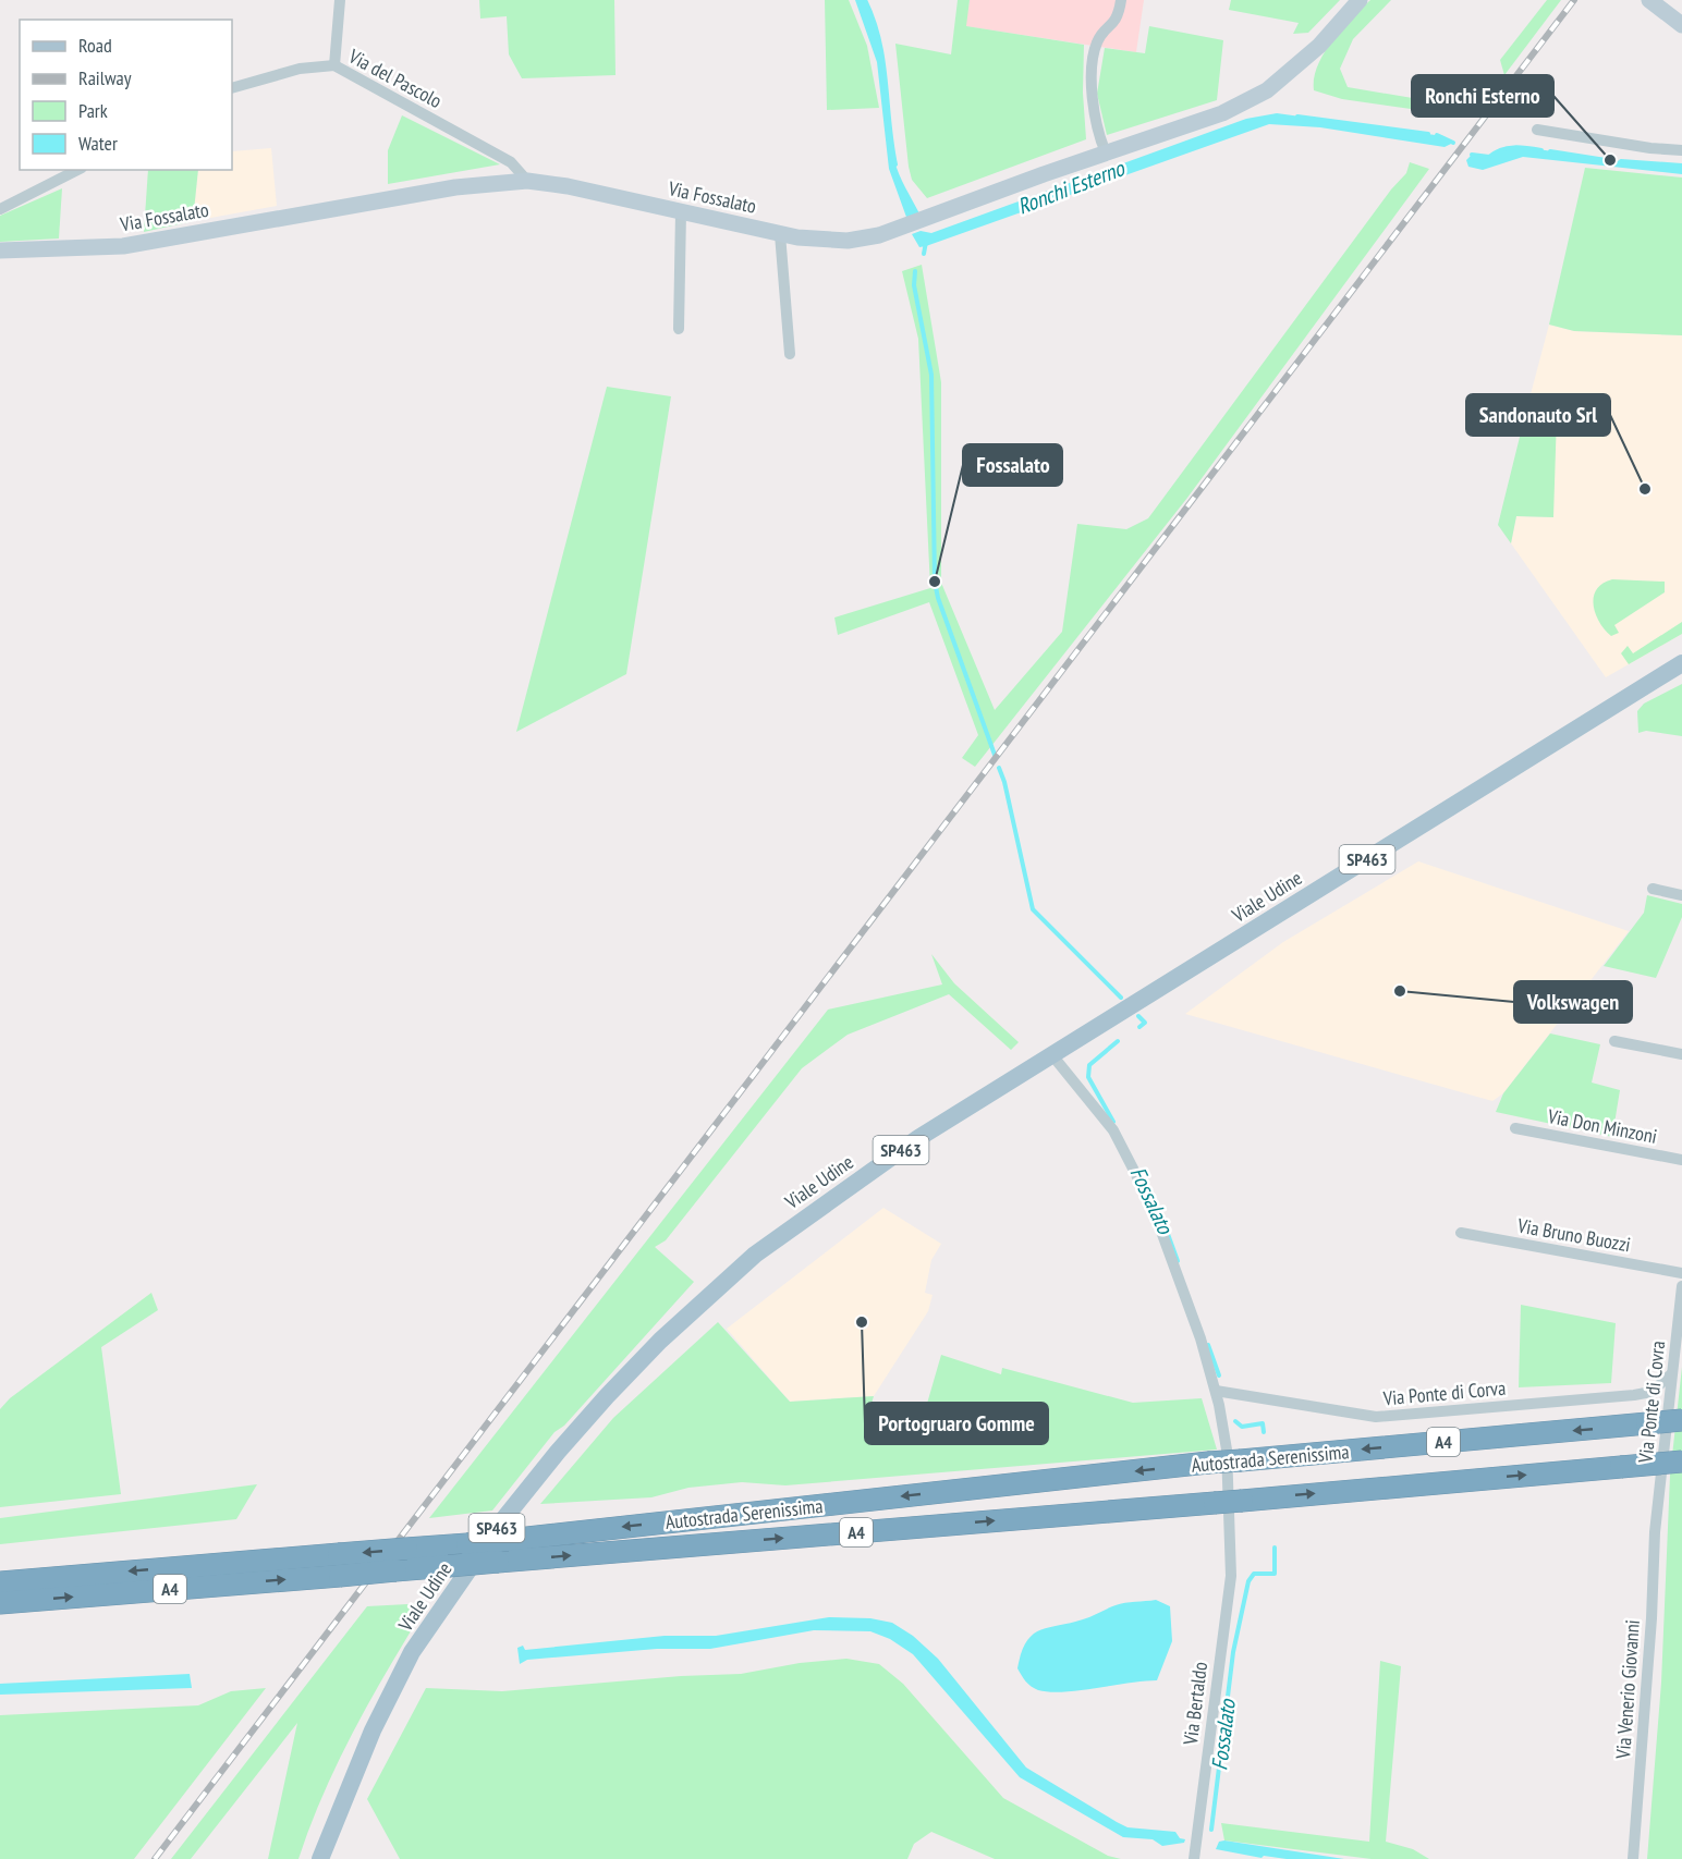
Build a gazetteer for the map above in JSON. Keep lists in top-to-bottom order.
{
  "streets": {
    "highway": ["A4", "Autostrada Serenissima"],
    "main road": ["SP463", "Viale Udine"],
    "street": [
      "Via del Pascolo",
      "Via Fossalato",
      "Via Don Minzoni",
      "Via Bruno Buozzi",
      "Via Ponte di Corva",
      "Via Ponte di Covra",
      "Via Venerio Giovanni",
      "Via Bertaldo"
    ]
  },
  "crossings": [
    ["Via del Pascolo", "Via Fossalato"],
    ["Viale Udine", "Via Bertaldo"],
    ["Via Ponte di Corva", "Via Ponte di Covra"],
    ["Via Ponte di Corva", "Via Bertaldo"],
    ["Via Ponte di Covra", "Via Venerio Giovanni"]
  ],
  "water": ["Ronchi Esterno", "Fossalato"],
  "places": [
    "Ronchi Esterno",
    "Sandonauto Srl",
    "Fossalato",
    "Volkswagen",
    "Portogruaro Gomme"
  ],
  "legend": [
    "Road",
    "Railway",
    "Park",
    "Water"
  ]
}
